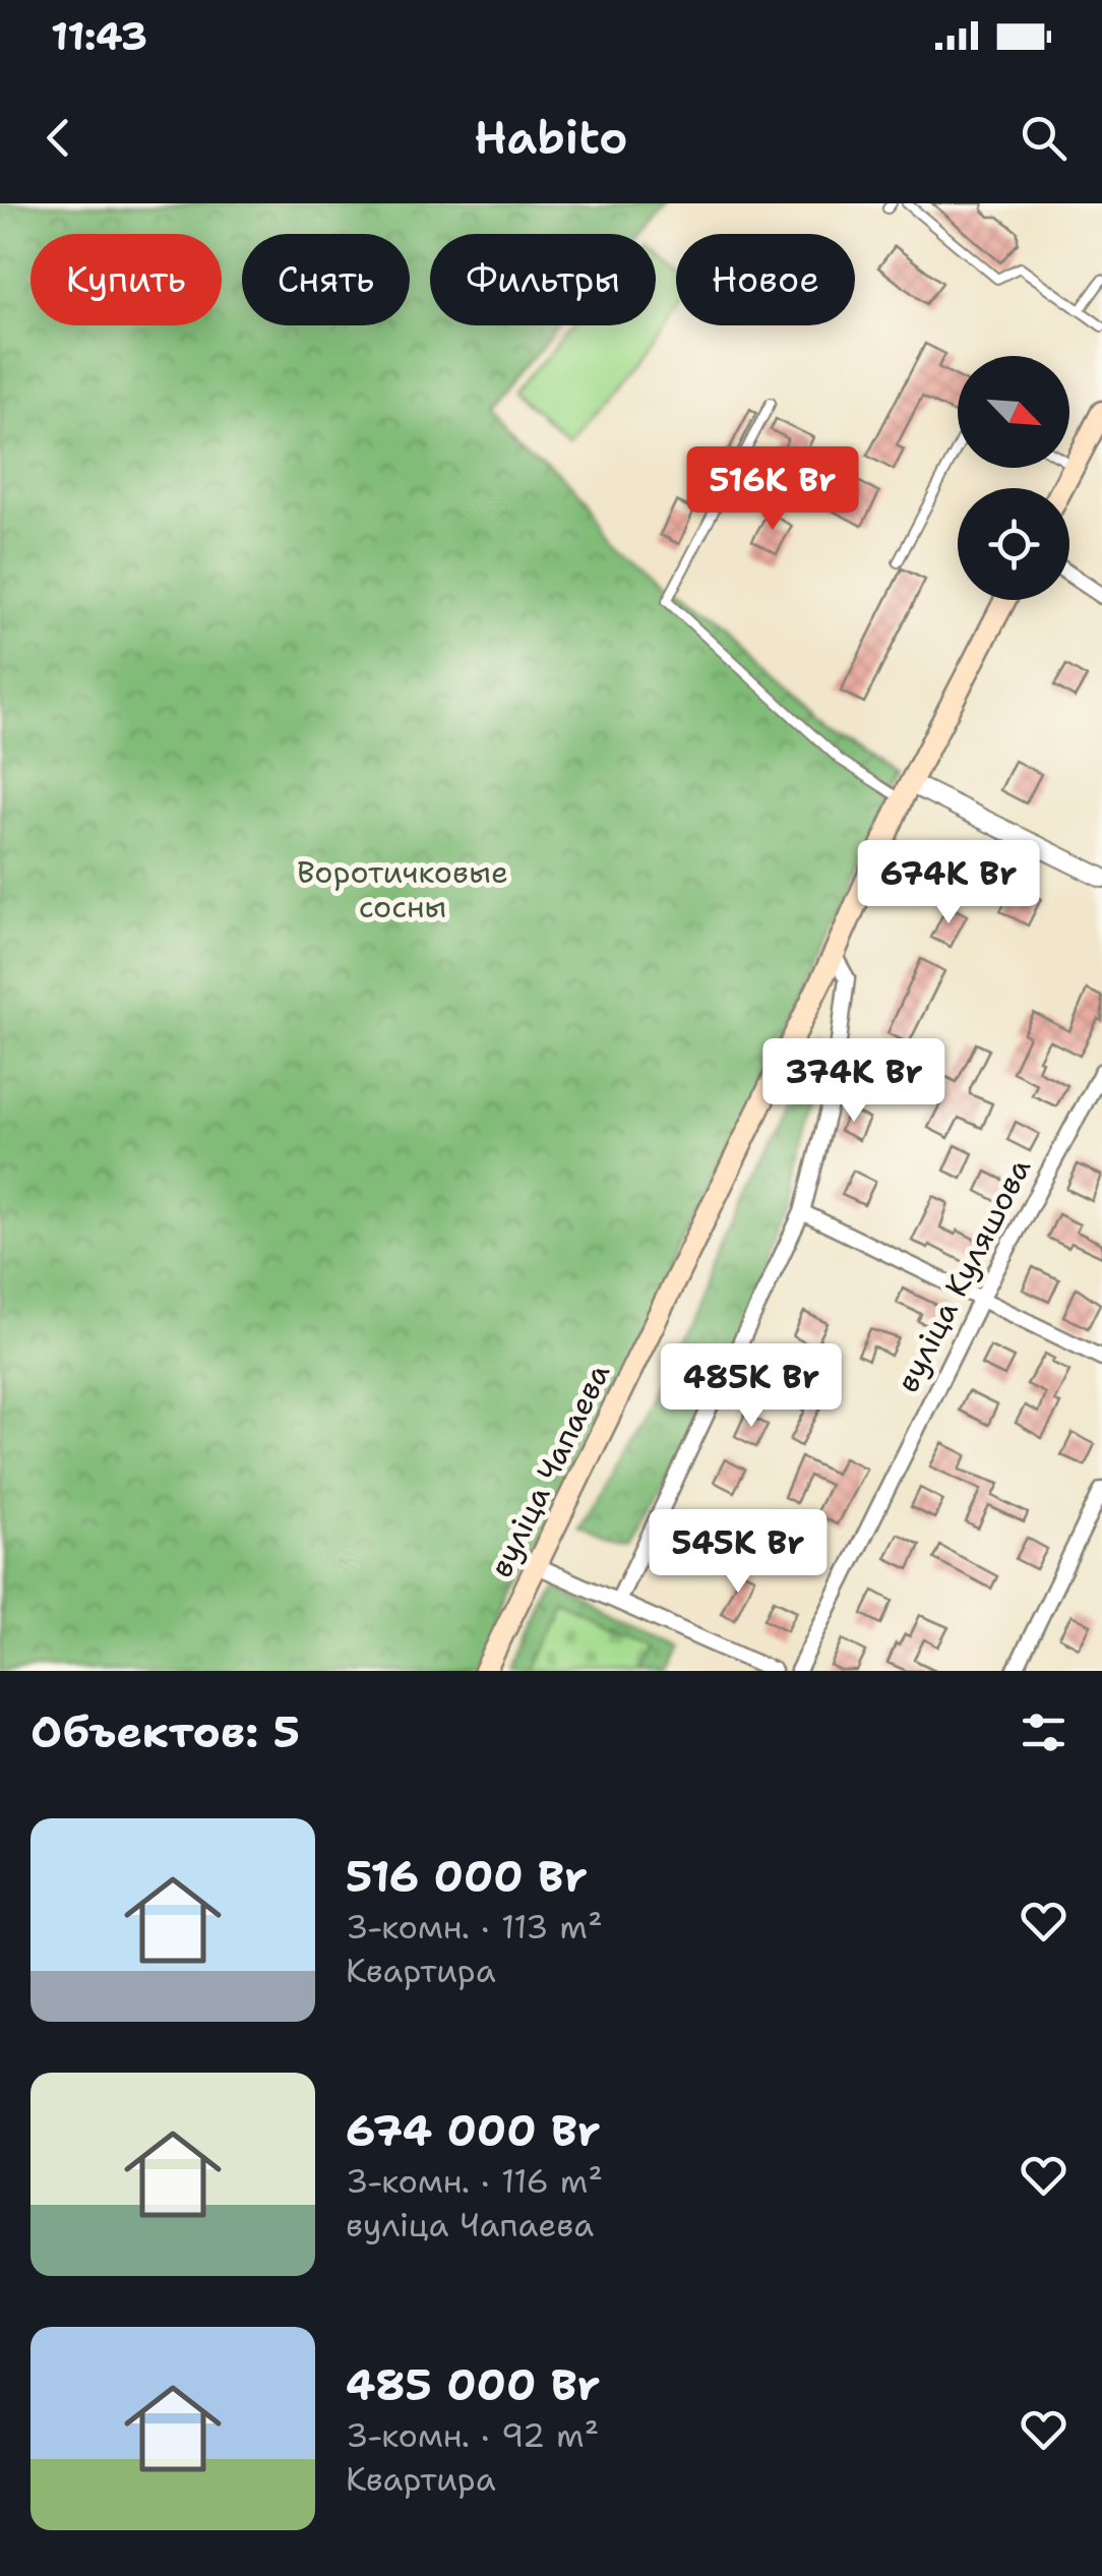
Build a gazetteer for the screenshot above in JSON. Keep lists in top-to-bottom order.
{
  "streets": {
    "main road": ["вуліца Чапаева"],
    "street": ["вуліца Куляшова"]
  },
  "parks": ["Воротичковые сосны"],
  "north": "bottom right",
  "page": {
    "status": "11:43",
    "header": "Habito",
    "chip": [
      "Купить",
      "Снять",
      "Фильтры",
      "Новое"
    ],
    "price": [
      "516K Br",
      "674K Br",
      "374K Br",
      "485K Br",
      "545K Br"
    ],
    "heading": "Объектов: 5",
    "list": [
      {
        "name": "516 000 Br",
        "note": "3-комн. · 113 m² · Квартира"
      },
      {
        "name": "674 000 Br",
        "note": "3-комн. · 116 m² · вуліца Чапаева"
      },
      {
        "name": "485 000 Br",
        "note": "3-комн. · 92 m² · Квартира"
      }
    ]
  }
}
